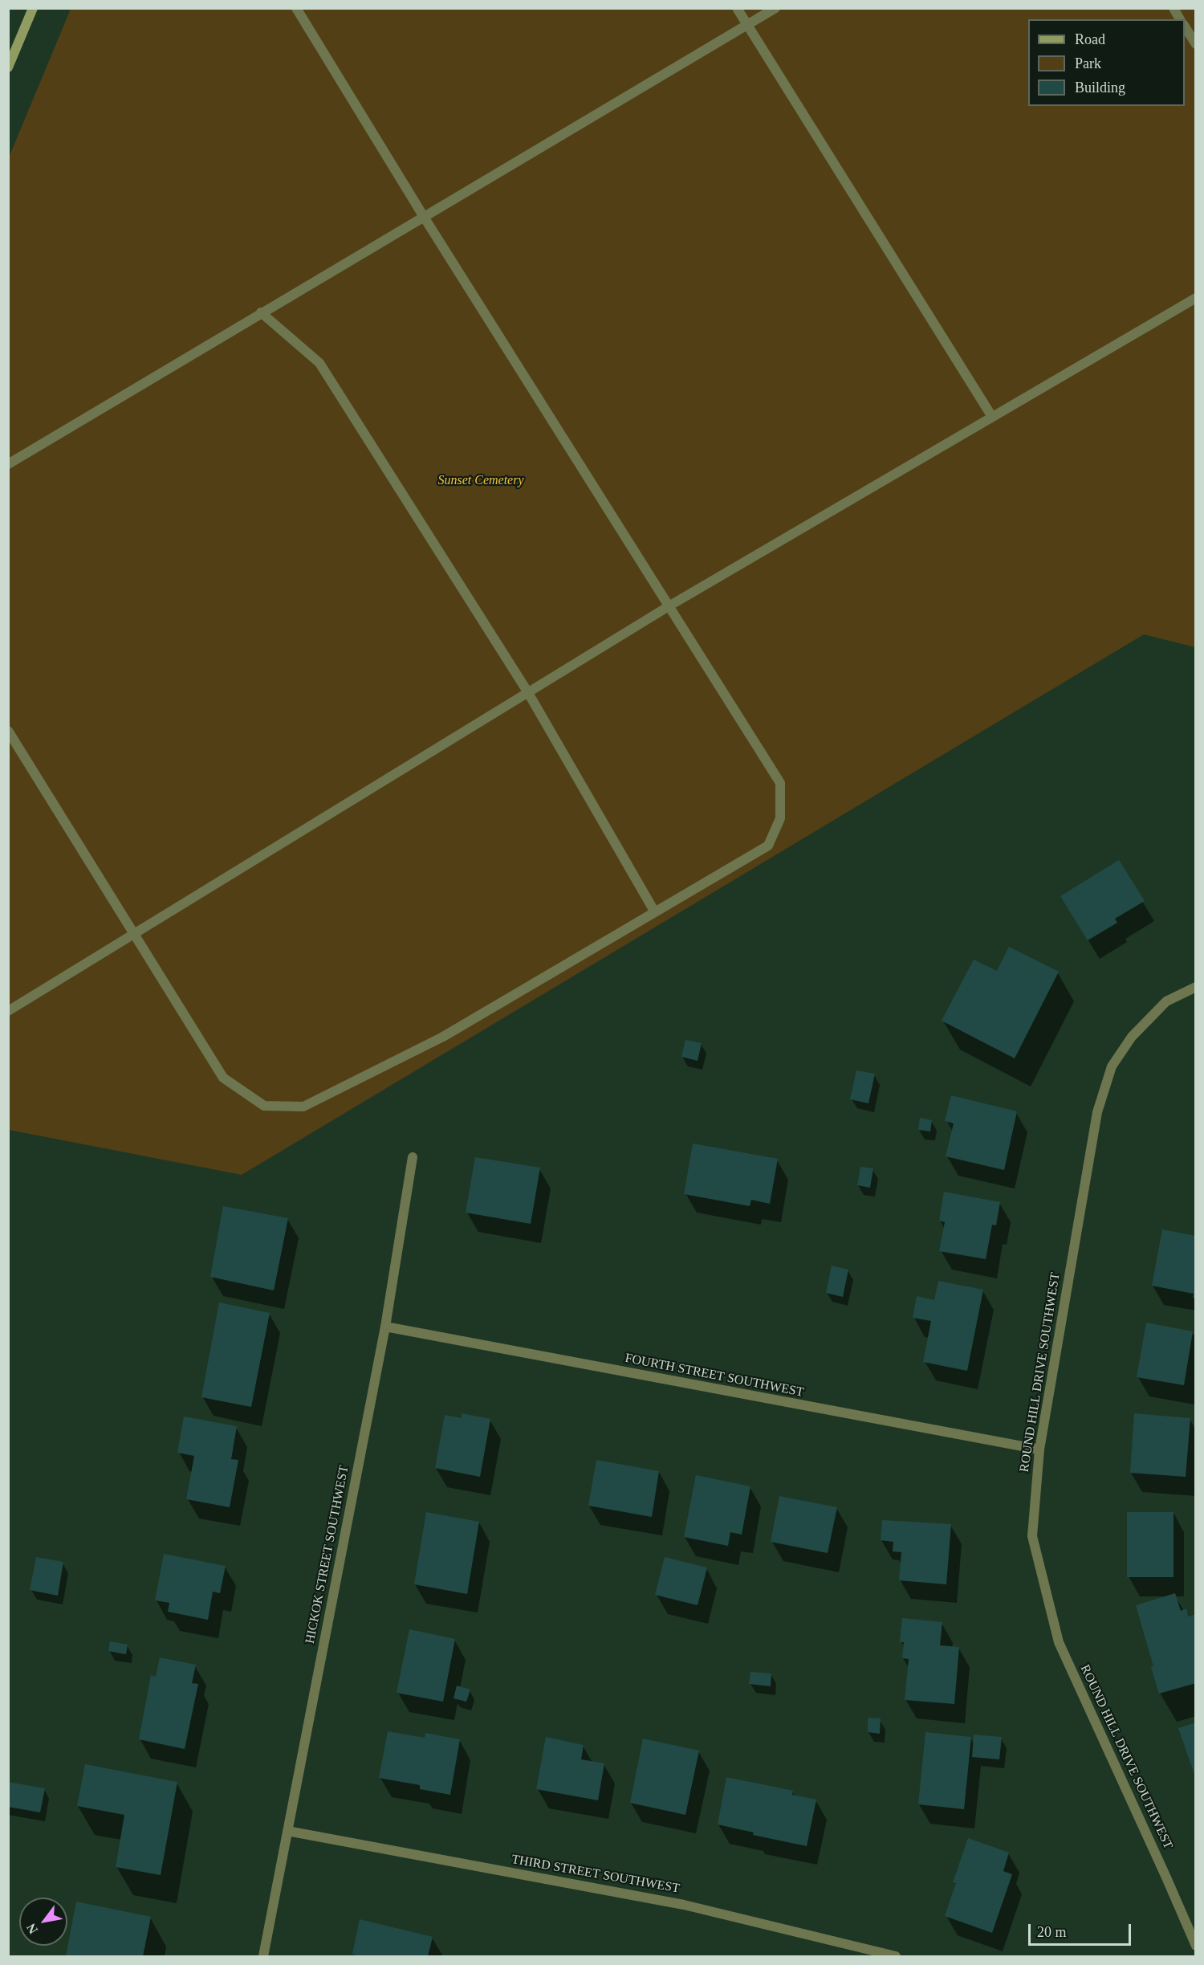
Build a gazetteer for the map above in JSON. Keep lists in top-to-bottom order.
{
  "streets": {
    "street": [
      "ROUND HILL DRIVE SOUTHWEST",
      "FOURTH STREET SOUTHWEST",
      "HICKOK STREET SOUTHWEST",
      "THIRD STREET SOUTHWEST"
    ]
  },
  "crossings": [
    ["ROUND HILL DRIVE SOUTHWEST", "FOURTH STREET SOUTHWEST"],
    ["FOURTH STREET SOUTHWEST", "HICKOK STREET SOUTHWEST"],
    ["HICKOK STREET SOUTHWEST", "THIRD STREET SOUTHWEST"]
  ],
  "parks": ["Sunset Cemetery"],
  "legend": ["Road", "Park", "Building"],
  "scale_bar": "20 m",
  "north": "bottom left"
}
